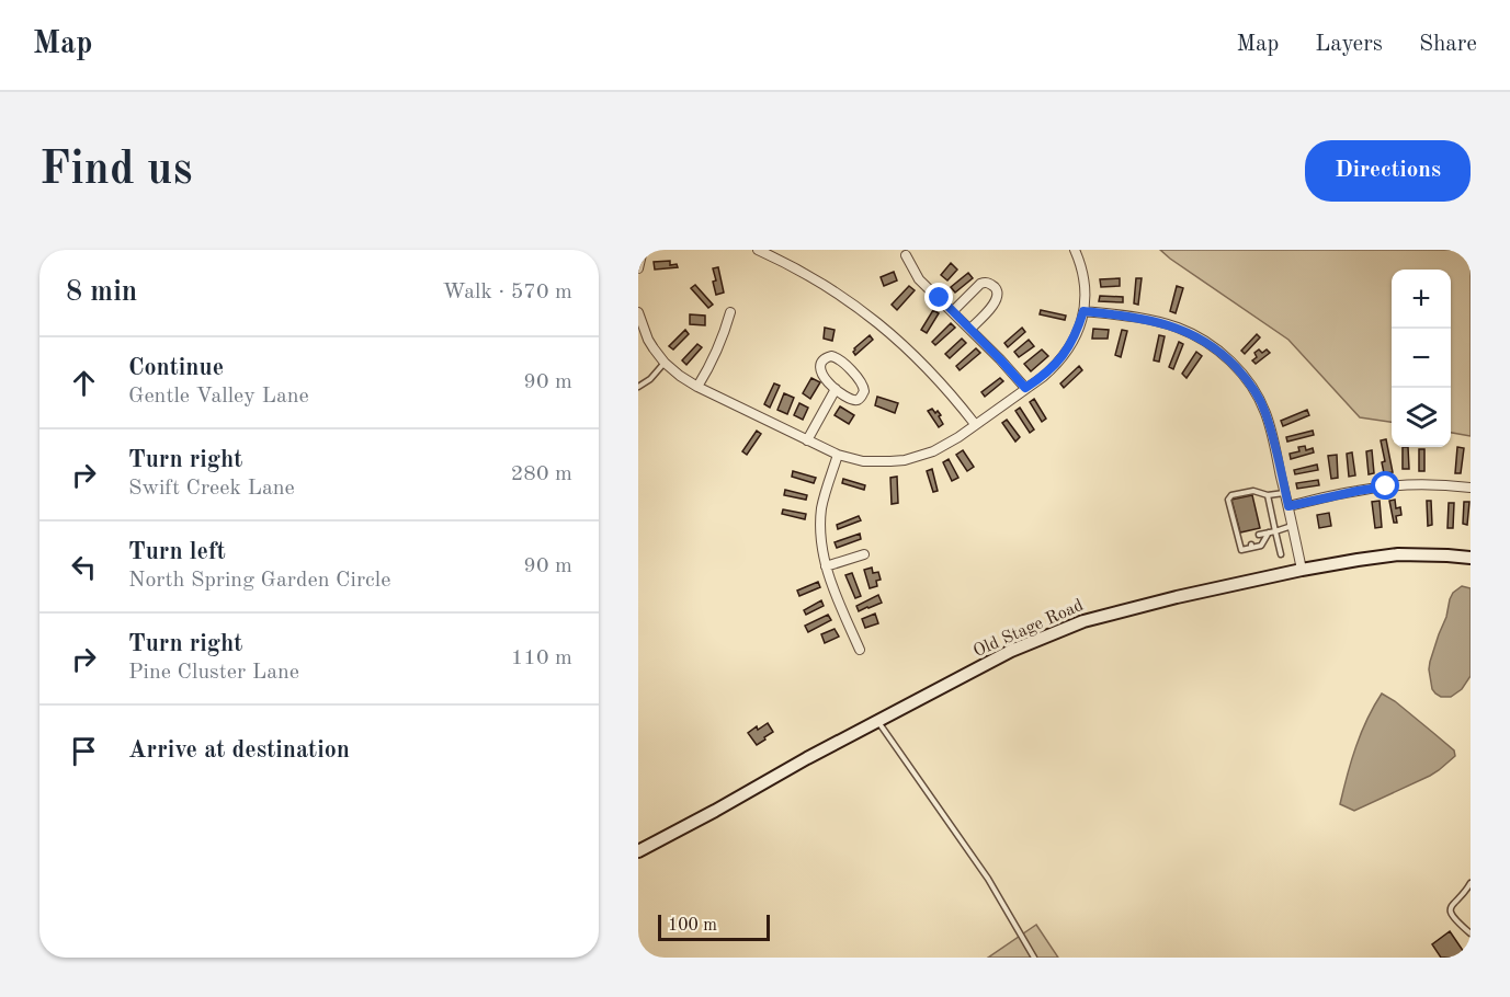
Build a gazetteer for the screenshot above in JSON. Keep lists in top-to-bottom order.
{
  "streets": {
    "main road": ["Old Stage Road"]
  },
  "scale_bar": "100 m",
  "page": {
    "header": "Map",
    "nav": ["Map", "Layers", "Share"],
    "buttons": "Directions",
    "title": "Find us",
    "heading": ["8 min", "Walk · 570 m"],
    "map_buttons": ["+", "−"],
    "list": [
      ["Continue", "Gentle Valley Lane", "90 m"],
      ["Turn right", "Swift Creek Lane", "280 m"],
      ["Turn left", "North Spring Garden Circle", "90 m"],
      ["Turn right", "Pine Cluster Lane", "110 m"],
      "Arrive at destination"
    ],
    "scale": "100 m"
  }
}
